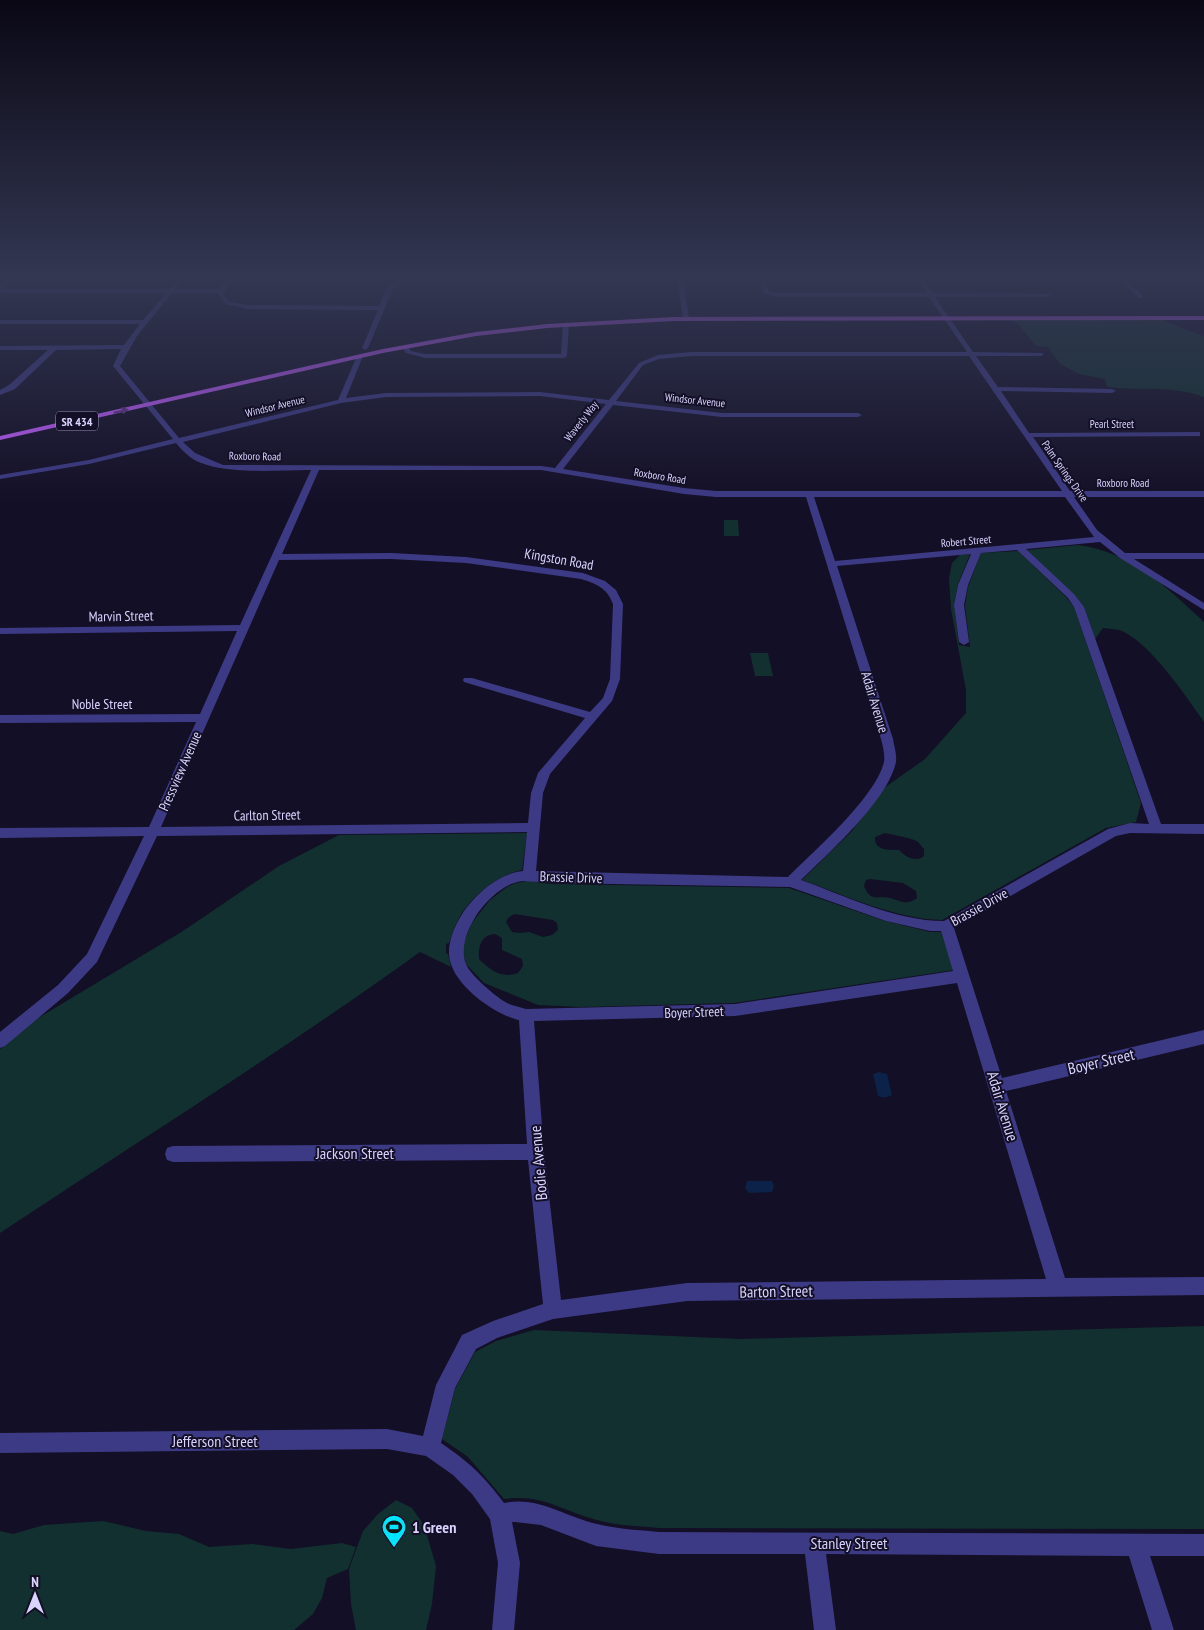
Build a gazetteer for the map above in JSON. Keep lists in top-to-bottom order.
{
  "streets": {
    "main road": ["SR 434"],
    "street": [
      "Windsor Avenue",
      "Waverly Way",
      "Pearl Street",
      "Roxboro Road",
      "Palm Springs Drive",
      "Robert Street",
      "Kingston Road",
      "Marvin Street",
      "Adair Avenue",
      "Noble Street",
      "Pressview Avenue",
      "Carlton Street",
      "Brassie Drive",
      "Boyer Street",
      "Jackson Street",
      "Bodie Avenue",
      "Barton Street",
      "Jefferson Street",
      "Stanley Street"
    ]
  },
  "crossings": [
    ["Windsor Avenue", "Waverly Way"],
    ["Windsor Avenue", "Roxboro Road"],
    ["SR 434", "Roxboro Road"],
    ["Waverly Way", "Roxboro Road"],
    ["Waverly Way", "Palm Springs Drive"],
    ["Pearl Street", "Palm Springs Drive"],
    ["Roxboro Road", "Palm Springs Drive"],
    ["Roxboro Road", "Adair Avenue"],
    ["Roxboro Road", "Pressview Avenue"],
    ["Palm Springs Drive", "Robert Street"],
    ["Robert Street", "Adair Avenue"],
    ["Kingston Road", "Pressview Avenue"],
    ["Kingston Road", "Carlton Street"],
    ["Kingston Road", "Brassie Drive"],
    ["Marvin Street", "Pressview Avenue"],
    ["Adair Avenue", "Brassie Drive"],
    ["Adair Avenue", "Boyer Street"],
    ["Adair Avenue", "Barton Street"],
    ["Noble Street", "Pressview Avenue"],
    ["Pressview Avenue", "Carlton Street"],
    ["Brassie Drive", "Boyer Street"],
    ["Boyer Street", "Bodie Avenue"],
    ["Jackson Street", "Bodie Avenue"],
    ["Bodie Avenue", "Barton Street"],
    ["Barton Street", "Jefferson Street"]
  ],
  "places": {
    "sports": ["1 Green"]
  },
  "north": "top"
}
